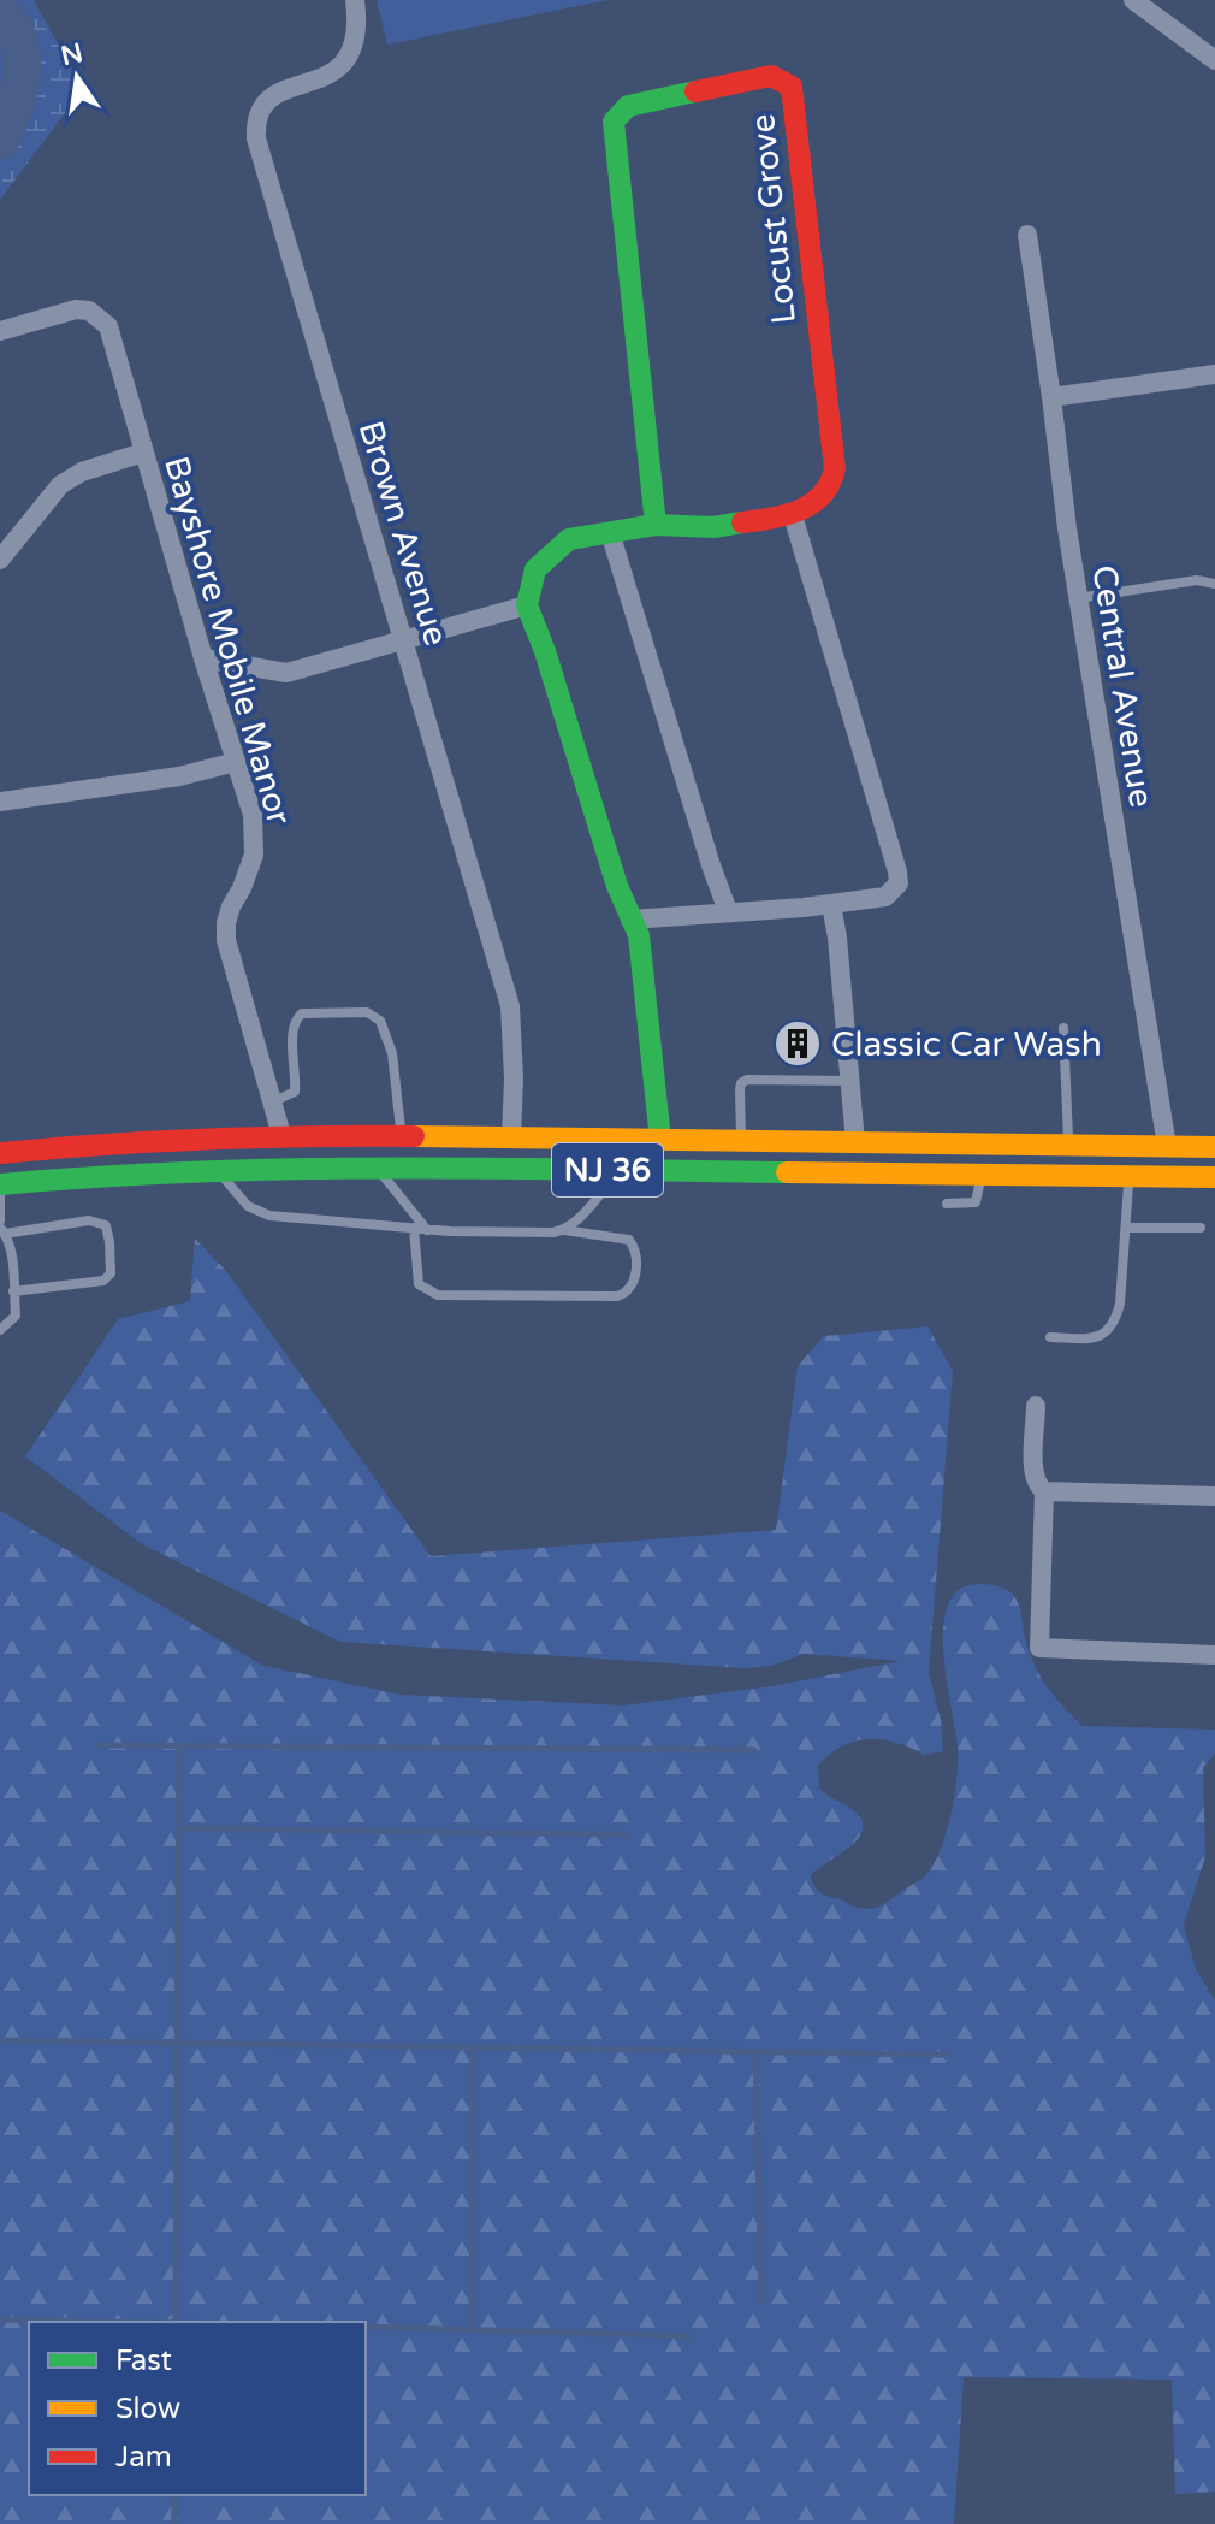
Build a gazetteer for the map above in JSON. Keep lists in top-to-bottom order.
{
  "streets": {
    "main road": ["Locust Grove", "NJ 36"],
    "street": ["Brown Avenue", "Bayshore Mobile Manor", "Central Avenue"]
  },
  "crossings": [
    ["Brown Avenue", "NJ 36"],
    ["Bayshore Mobile Manor", "NJ 36"],
    ["Central Avenue", "NJ 36"]
  ],
  "places": {
    "building": ["Classic Car Wash"]
  },
  "legend": ["Fast", "Slow", "Jam"],
  "north": "top"
}
